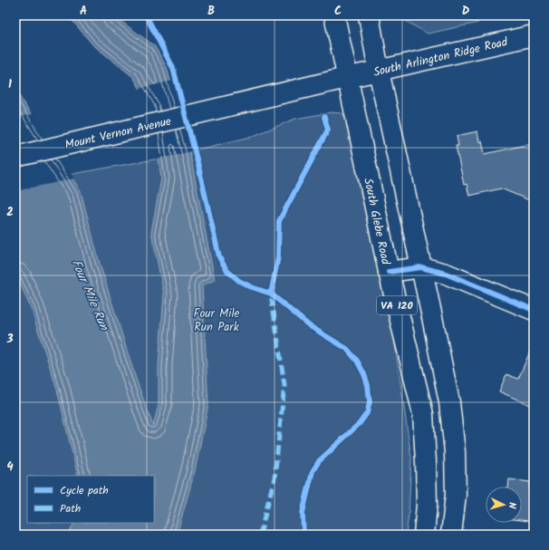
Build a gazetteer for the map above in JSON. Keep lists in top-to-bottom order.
{
  "streets": {
    "main road": [
      "South Arlington Ridge Road",
      "Mount Vernon Avenue",
      "South Glebe Road",
      "VA 120"
    ]
  },
  "crossings": [
    ["South Arlington Ridge Road", "Mount Vernon Avenue"],
    ["South Arlington Ridge Road", "South Glebe Road"],
    ["South Arlington Ridge Road", "VA 120"],
    ["Mount Vernon Avenue", "South Glebe Road"]
  ],
  "water": ["Four Mile Run"],
  "parks": ["Four Mile Run Park"],
  "legend": ["Cycle path", "Path"],
  "north": "right",
  "grid": {
    "columns": [
      "A",
      "B",
      "C",
      "D"
    ],
    "rows": [
      "1",
      "2",
      "3",
      "4"
    ]
  }
}
